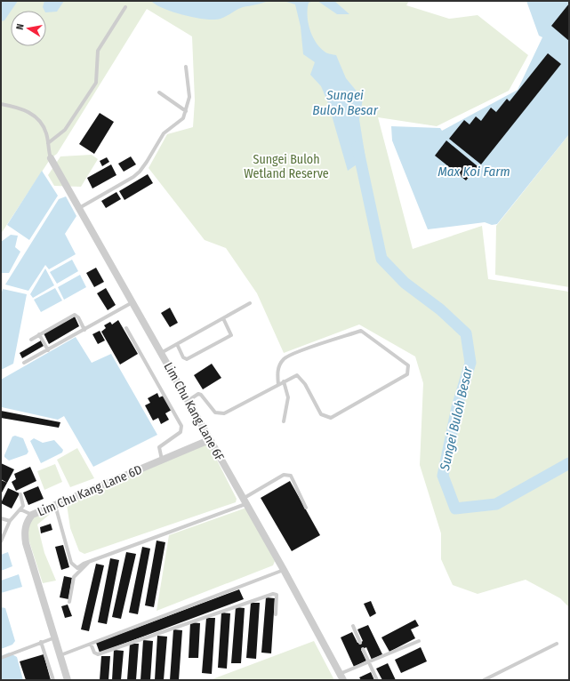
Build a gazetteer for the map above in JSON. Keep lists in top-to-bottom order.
{
  "streets": {
    "street": ["Lim Chu Kang Lane 6F", "Lim Chu Kang Lane 6D"]
  },
  "crossings": [
    ["Lim Chu Kang Lane 6F", "Lim Chu Kang Lane 6D"]
  ],
  "water": ["Sungei Buloh Besar", "Max Koi Farm"],
  "parks": ["Sungei Buloh Wetland Reserve"],
  "north": "left"
}
